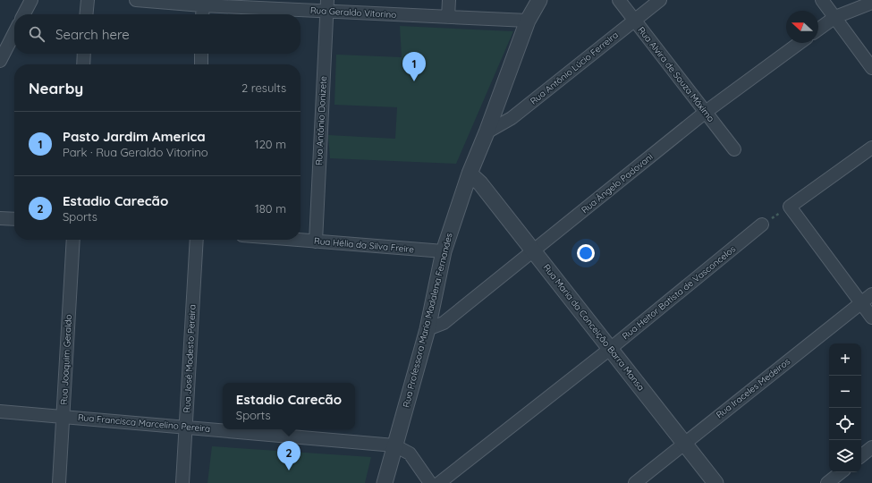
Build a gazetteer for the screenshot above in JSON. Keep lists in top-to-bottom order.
{
  "streets": {
    "street": [
      "Rua Geraldo Vitorino",
      "Rua Antônio Lúcio Ferreira",
      "Rua Alvira de Souza Máximo",
      "Rua Antônio Donizete",
      "Rua Ângelo Padovani",
      "Rua Hélia da Silva Freire",
      "Rua Heitor Batista de Vasconcelos",
      "Rua Professora Maria Madalena Fernandes",
      "Rua Maria da Conceição Barra Mansa",
      "Rua José Modesto Pereira",
      "Rua Joaquim Geraldo",
      "Rua Iraceles Medeiros",
      "Rua Francisca Marcelino Pereira"
    ]
  },
  "crossings": [
    ["Rua Geraldo Vitorino", "Rua Antônio Donizete"],
    ["Rua Geraldo Vitorino", "Rua Professora Maria Madalena Fernandes"],
    ["Rua Antônio Lúcio Ferreira", "Rua Alvira de Souza Máximo"],
    ["Rua Antônio Lúcio Ferreira", "Rua Professora Maria Madalena Fernandes"],
    ["Rua Alvira de Souza Máximo", "Rua Ângelo Padovani"],
    ["Rua Antônio Donizete", "Rua Hélia da Silva Freire"],
    ["Rua Ângelo Padovani", "Rua Professora Maria Madalena Fernandes"],
    ["Rua Ângelo Padovani", "Rua Maria da Conceição Barra Mansa"],
    ["Rua Hélia da Silva Freire", "Rua Professora Maria Madalena Fernandes"],
    ["Rua Heitor Batista de Vasconcelos", "Rua Maria da Conceição Barra Mansa"],
    ["Rua Professora Maria Madalena Fernandes", "Rua Maria da Conceição Barra Mansa"],
    ["Rua Professora Maria Madalena Fernandes", "Rua Francisca Marcelino Pereira"],
    ["Rua Maria da Conceição Barra Mansa", "Rua Iraceles Medeiros"],
    ["Rua José Modesto Pereira", "Rua Francisca Marcelino Pereira"],
    ["Rua Joaquim Geraldo", "Rua Francisca Marcelino Pereira"]
  ],
  "north": "left",
  "page": {
    "search": "Search here",
    "pins": ["1", "2"],
    "heading": ["Nearby", "2 results"],
    "list": [
      {
        "mark": "1",
        "name": "Pasto Jardim America",
        "note": "Park · Rua Geraldo Vitorino",
        "value": "120 m"
      },
      {
        "mark": "2",
        "name": "Estadio Carecão",
        "note": "Sports",
        "value": "180 m"
      }
    ],
    "map_buttons": ["+", "−"],
    "popup": ["Estadio Carecão", "Sports"]
  }
}
